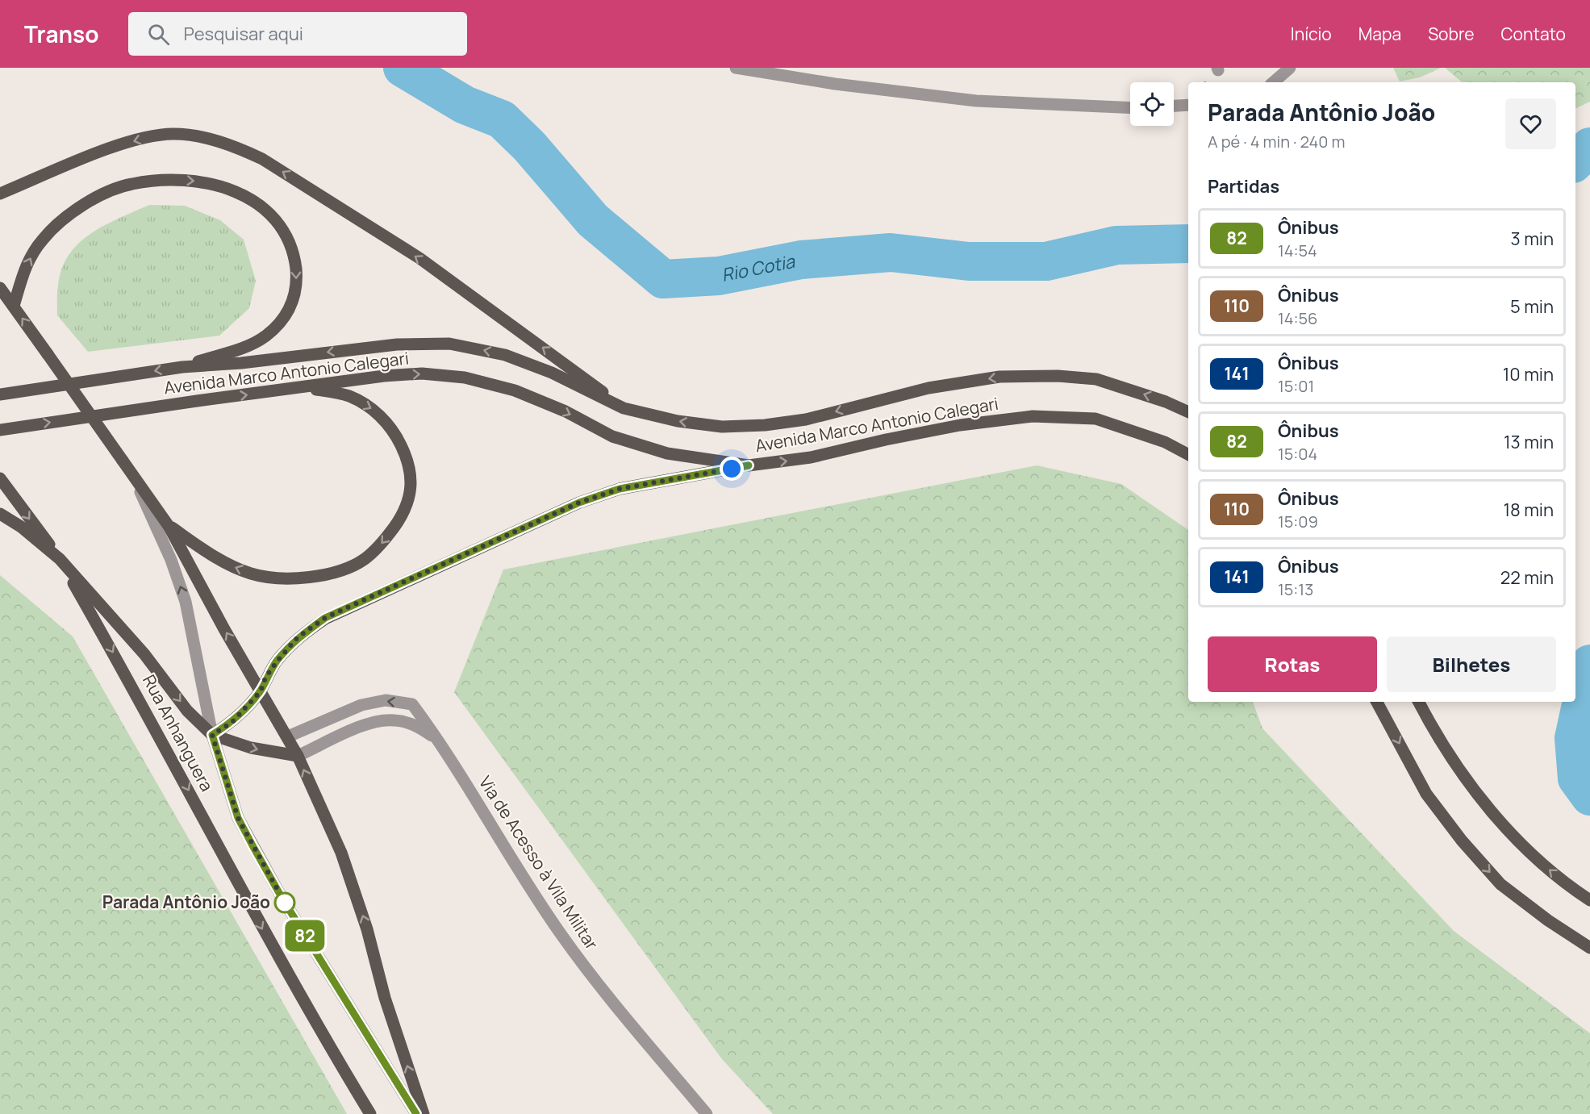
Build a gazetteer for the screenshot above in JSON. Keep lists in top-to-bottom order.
{
  "streets": {
    "main road": ["Avenida Marco Antonio Calegari", "Rua Anhanguera"],
    "street": ["Via de Acesso à Vila Militar"]
  },
  "water": ["Rio Cotia"],
  "places": ["Parada Antônio João"],
  "lines": ["bus line 82"],
  "page": {
    "header": "Transo",
    "search": "Pesquisar aqui",
    "nav": [
      "Início",
      "Mapa",
      "Sobre",
      "Contato"
    ],
    "on_map": "82",
    "heading": [
      ["Parada Antônio João", "A pé · 4 min · 240 m"],
      "Partidas"
    ],
    "list": [
      {
        "mark": "82",
        "name": "Ônibus",
        "note": "14:54",
        "value": "3 min"
      },
      {
        "mark": "110",
        "name": "Ônibus",
        "note": "14:56",
        "value": "5 min"
      },
      {
        "mark": "141",
        "name": "Ônibus",
        "note": "15:01",
        "value": "10 min"
      },
      {
        "mark": "82",
        "name": "Ônibus",
        "note": "15:04",
        "value": "13 min"
      },
      {
        "mark": "110",
        "name": "Ônibus",
        "note": "15:09",
        "value": "18 min"
      },
      {
        "mark": "141",
        "name": "Ônibus",
        "note": "15:13",
        "value": "22 min"
      }
    ],
    "buttons": ["Rotas", "Bilhetes"]
  }
}
